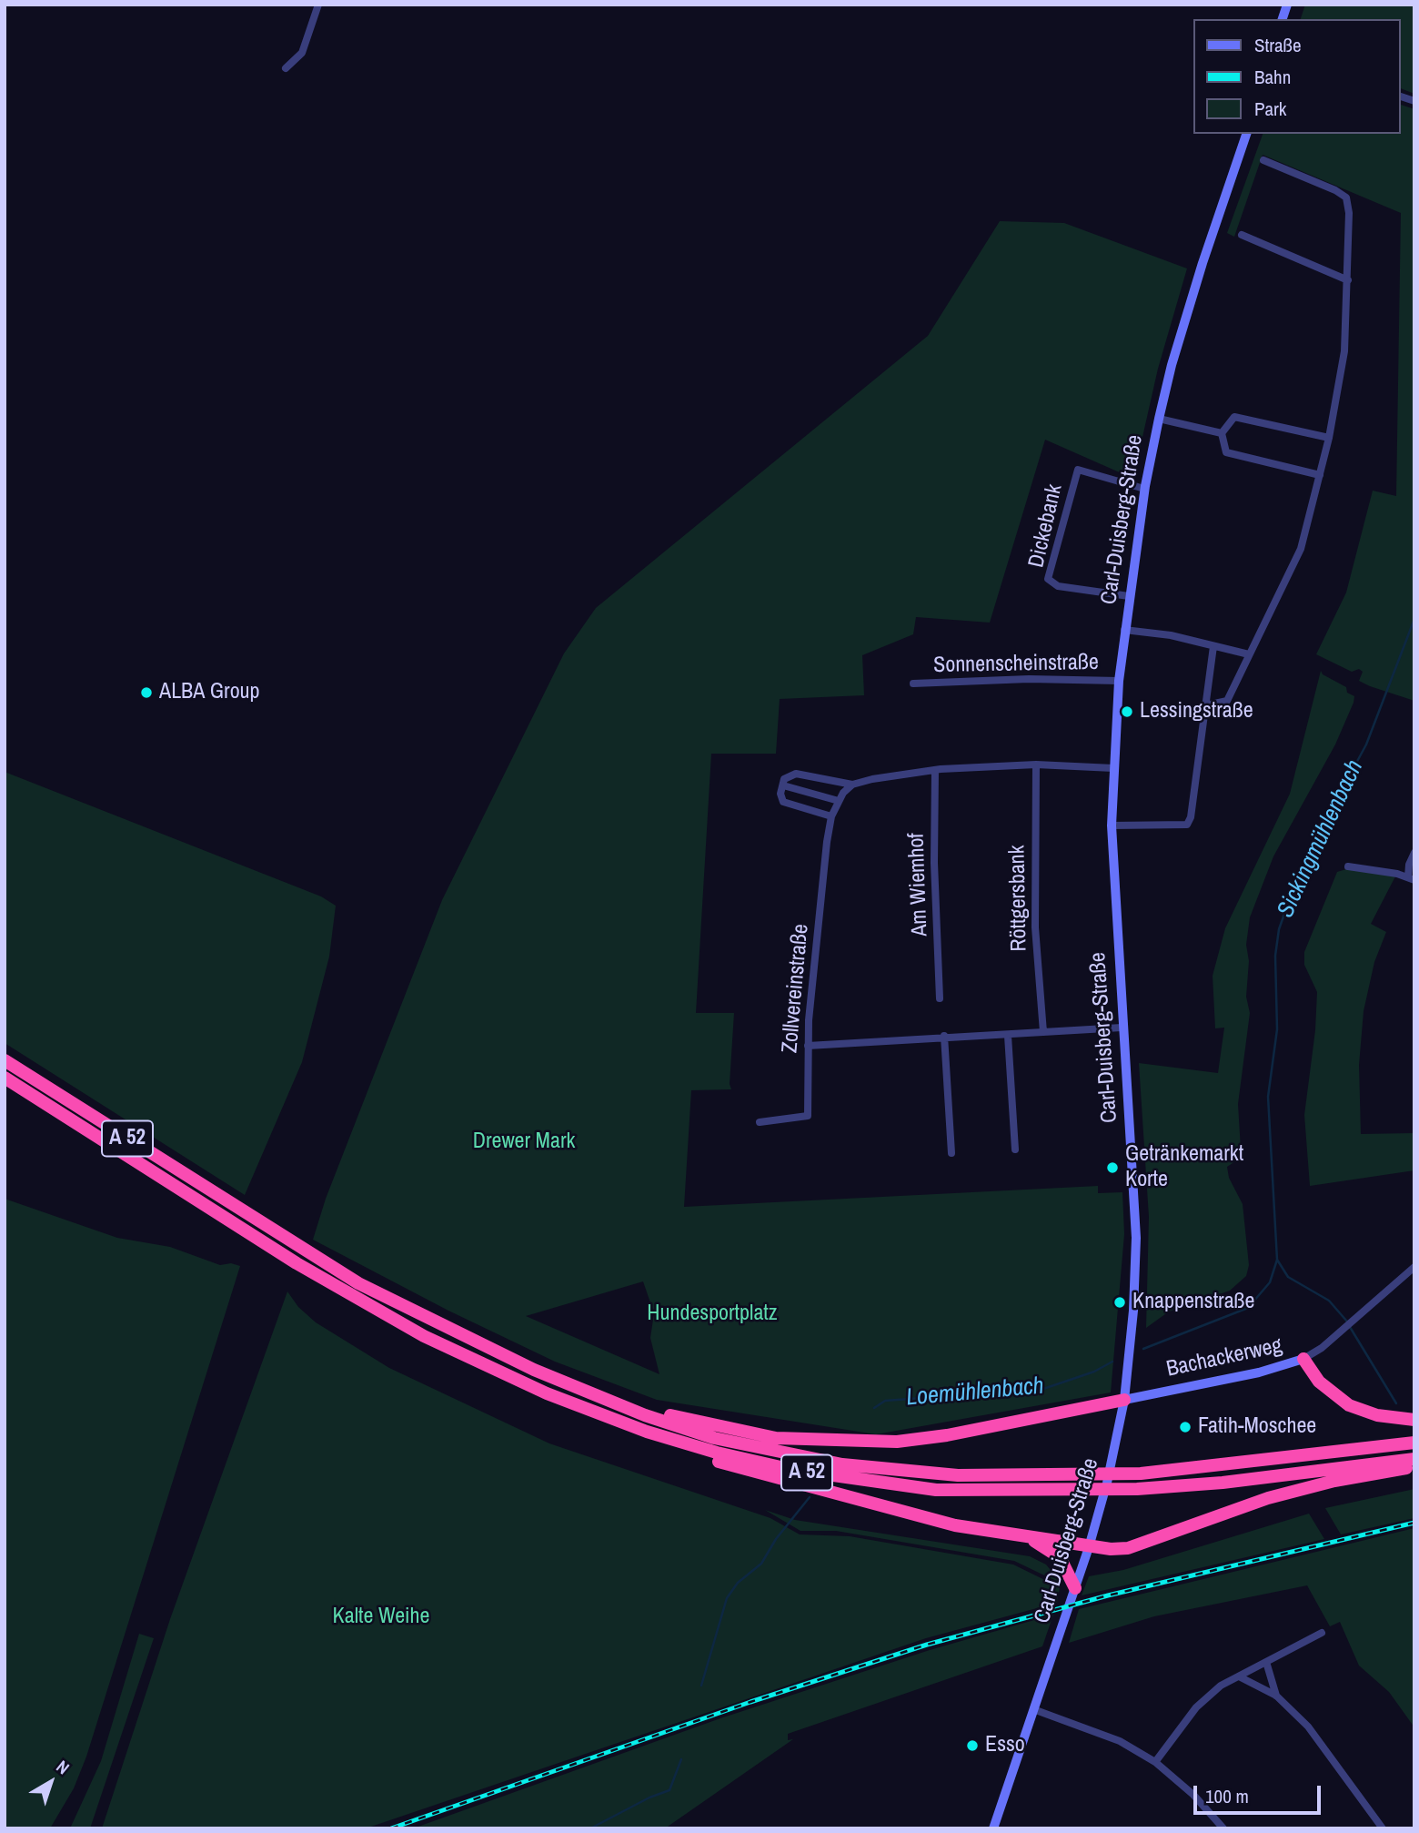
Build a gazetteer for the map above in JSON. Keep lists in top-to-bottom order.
{
  "streets": {
    "highway": ["A 52"],
    "main road": ["Carl-Duisberg-Straße", "Bachackerweg"],
    "street": [
      "Dickebank",
      "Sonnenscheinstraße",
      "Am Wiemhof",
      "Röttgersbank",
      "Zollvereinstraße"
    ]
  },
  "crossings": [
    ["Carl-Duisberg-Straße", "Dickebank"],
    ["Carl-Duisberg-Straße", "Sonnenscheinstraße"],
    ["Carl-Duisberg-Straße", "Bachackerweg"]
  ],
  "water": ["Sickingmühlenbach", "Loemühlenbach"],
  "parks": ["Drewer Mark", "Hundesportplatz", "Kalte Weihe"],
  "places": [
    "ALBA Group",
    "Lessingstraße",
    "Getränkemarkt Korte",
    "Knappenstraße",
    "Fatih-Moschee",
    "Esso"
  ],
  "legend": ["Straße", "Bahn", "Park"],
  "scale_bar": "100 m",
  "north": "top right"
}
